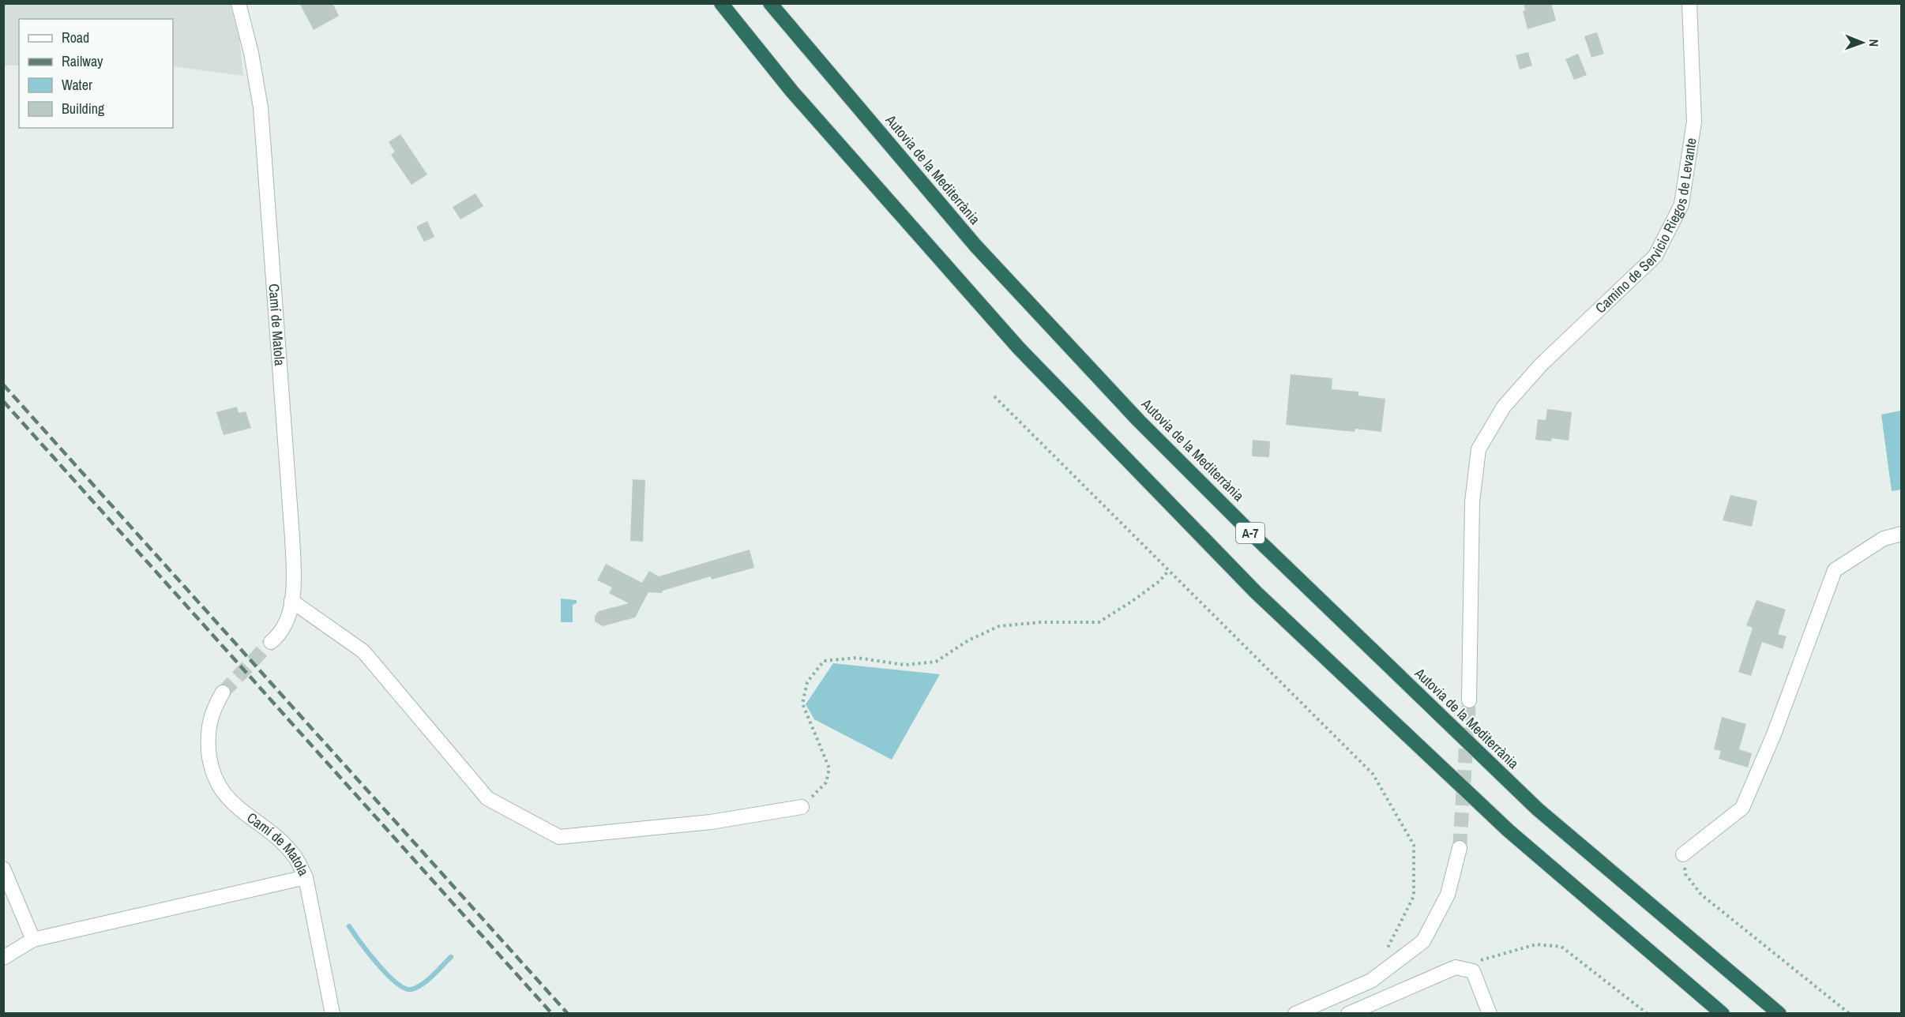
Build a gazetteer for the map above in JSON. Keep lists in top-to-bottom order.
{
  "streets": {
    "highway": ["Autovia de la Mediterrània", "A-7"],
    "street": ["Camino de Servicio Riegos de Levante", "Camí de Matola"]
  },
  "legend": [
    "Road",
    "Railway",
    "Water",
    "Building"
  ],
  "north": "right"
}
